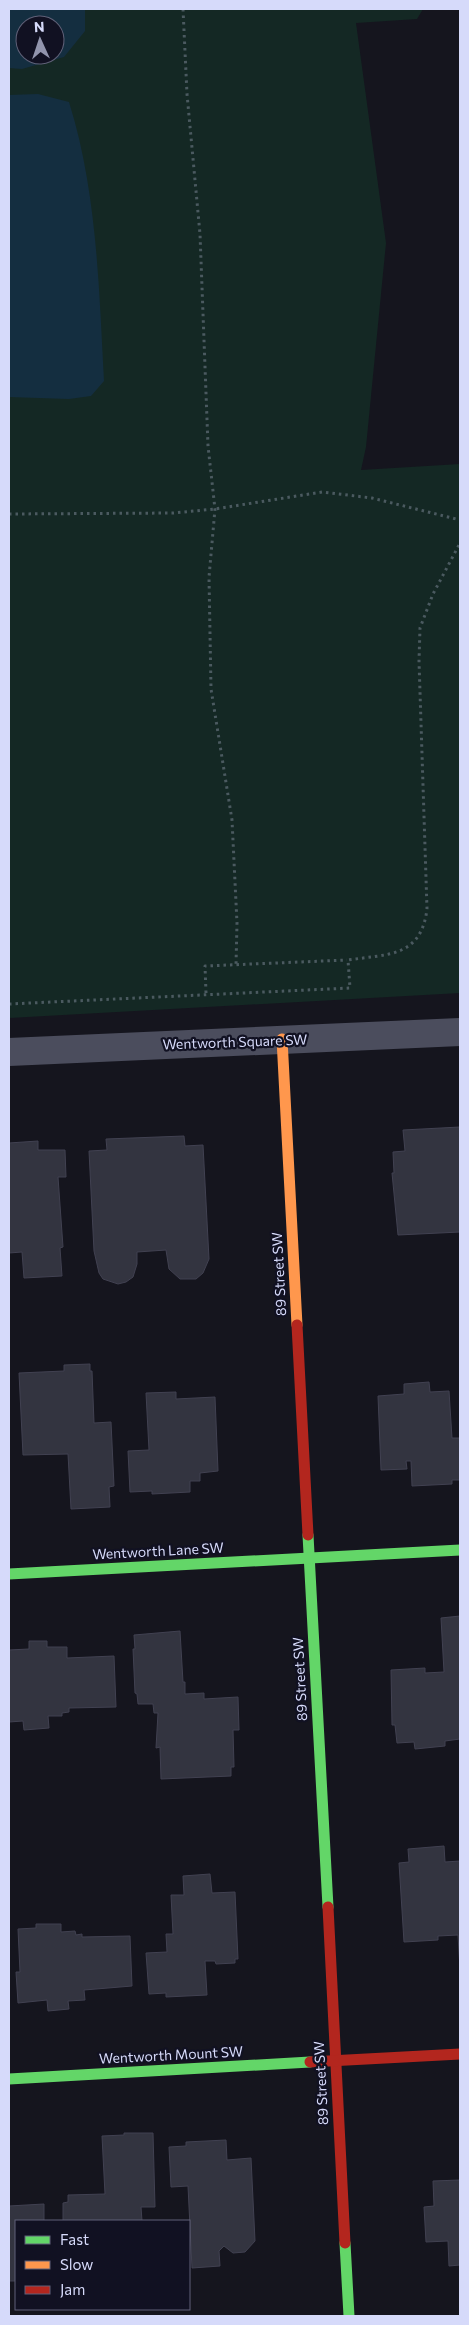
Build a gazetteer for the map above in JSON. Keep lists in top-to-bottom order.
{
  "streets": {
    "street": [
      "Wentworth Square SW",
      "89 Street SW",
      "Wentworth Lane SW",
      "Wentworth Mount SW"
    ]
  },
  "crossings": [
    ["Wentworth Square SW", "89 Street SW"],
    ["89 Street SW", "Wentworth Lane SW"],
    ["89 Street SW", "Wentworth Mount SW"]
  ],
  "legend": ["Fast", "Slow", "Jam"],
  "north": "top"
}
